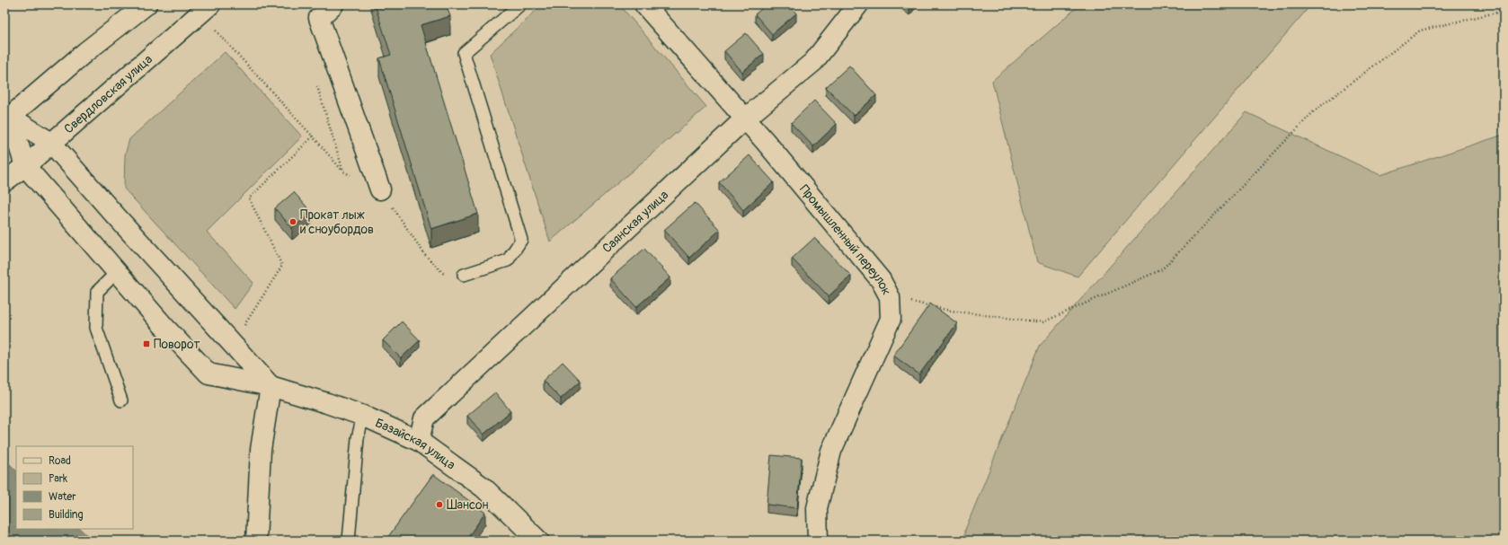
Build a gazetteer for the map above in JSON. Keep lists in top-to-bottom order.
{
  "streets": {
    "main road": [
      "Свердловская улица",
      "Саянская улица",
      "Промышленный переулок",
      "Базайская улица"
    ]
  },
  "crossings": [
    ["Свердловская улица", "Базайская улица"],
    ["Саянская улица", "Промышленный переулок"],
    ["Саянская улица", "Базайская улица"]
  ],
  "places": {
    "other": ["Прокат лыж и сноубордов", "Шансон"],
    "transit": ["Поворот"]
  },
  "legend": [
    "Road",
    "Park",
    "Water",
    "Building"
  ]
}
